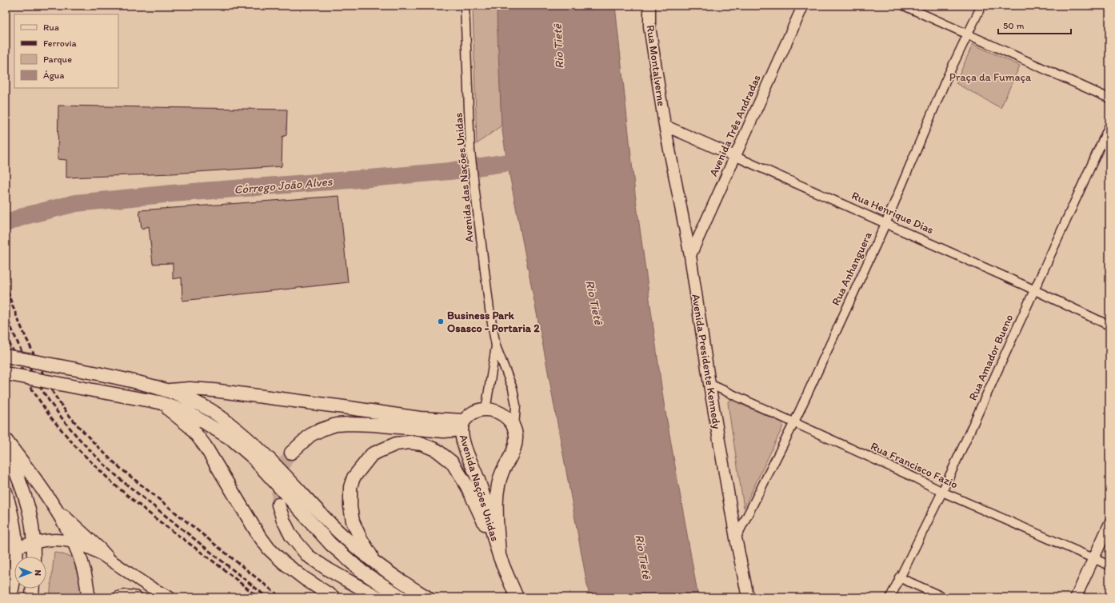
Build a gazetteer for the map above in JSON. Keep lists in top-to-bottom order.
{
  "streets": {
    "main road": ["Rua Montalverne", "Avenida Presidente Kennedy", "Avenida Nações Unidas"],
    "street": [
      "Avenida Três Andradas",
      "Avenida das Nações Unidas",
      "Rua Henrique Dias",
      "Rua Anhanguera",
      "Rua Amador Bueno",
      "Rua Francisco Fazio"
    ]
  },
  "crossings": [
    ["Rua Montalverne", "Rua Henrique Dias"],
    ["Rua Montalverne", "Avenida Presidente Kennedy"],
    ["Avenida Três Andradas", "Rua Henrique Dias"],
    ["Avenida Três Andradas", "Avenida Presidente Kennedy"],
    ["Rua Henrique Dias", "Rua Anhanguera"],
    ["Rua Henrique Dias", "Rua Amador Bueno"],
    ["Rua Henrique Dias", "Avenida Presidente Kennedy"],
    ["Rua Anhanguera", "Avenida Presidente Kennedy"],
    ["Rua Anhanguera", "Rua Francisco Fazio"],
    ["Rua Amador Bueno", "Rua Francisco Fazio"],
    ["Avenida Presidente Kennedy", "Rua Francisco Fazio"]
  ],
  "water": ["Rio Tietê", "Córrego João Alves"],
  "parks": ["Praça da Fumaça"],
  "places": ["Business Park Osasco - Portaria 2"],
  "legend": [
    "Rua",
    "Ferrovia",
    "Parque",
    "Água"
  ],
  "scale_bar": "50 m",
  "north": "right"
}
